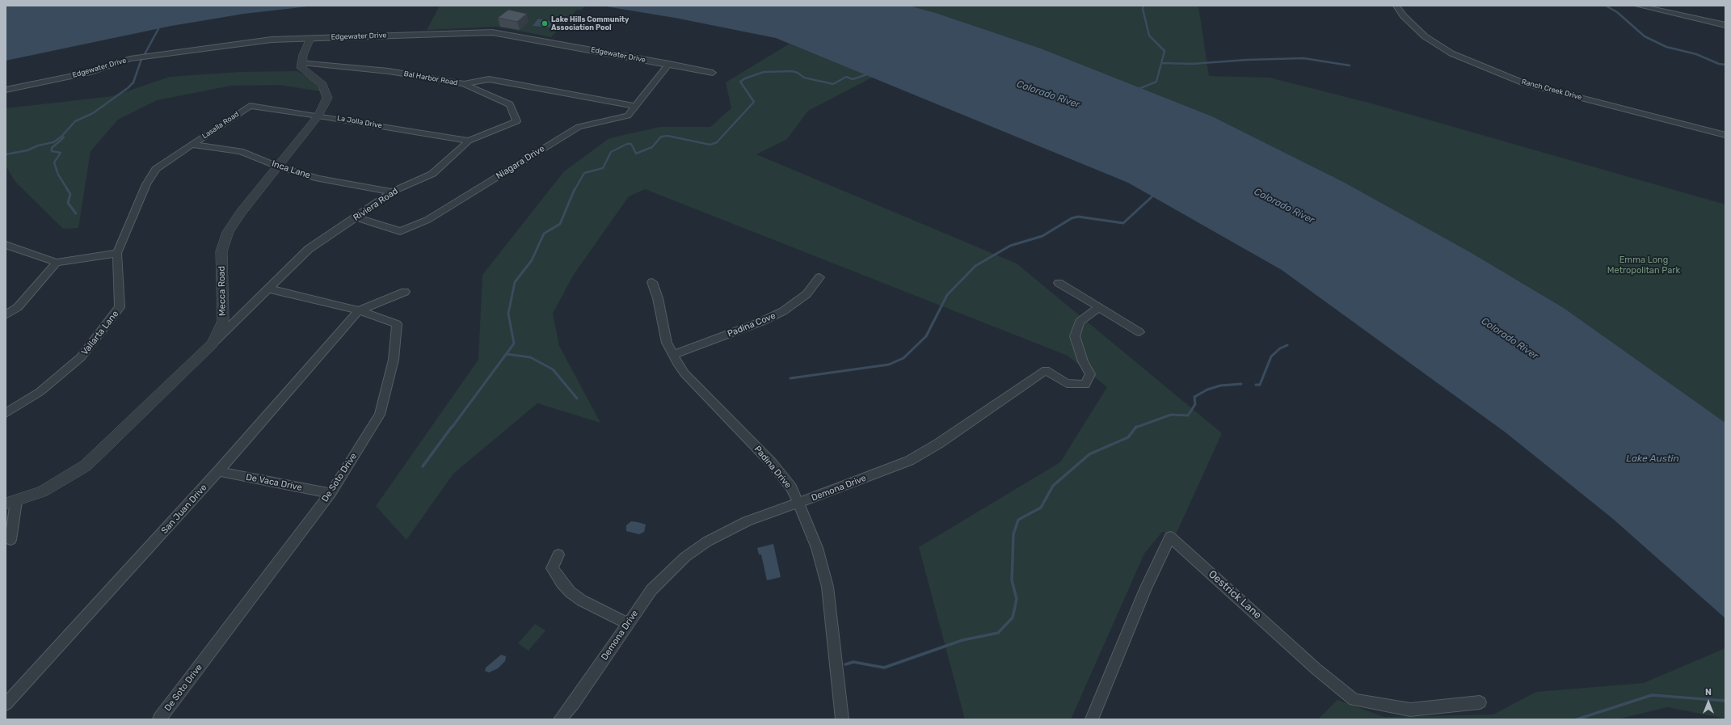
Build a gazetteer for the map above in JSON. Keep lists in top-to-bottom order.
{
  "streets": {
    "street": [
      "Edgewater Drive",
      "Bal Harbor Road",
      "Ranch Creek Drive",
      "La Jolla Drive",
      "Lasalla Road",
      "Niagara Drive",
      "Inca Lane",
      "Riviera Road",
      "Mecca Road",
      "Padina Cove",
      "Vallarta Lane",
      "Padina Drive",
      "De Soto Drive",
      "De Vaca Drive",
      "Demona Drive",
      "San Juan Drive",
      "Oestrick Lane"
    ]
  },
  "crossings": [
    ["Edgewater Drive", "Niagara Drive"],
    ["Bal Harbor Road", "Niagara Drive"],
    ["Bal Harbor Road", "Riviera Road"],
    ["Bal Harbor Road", "Mecca Road"],
    ["La Jolla Drive", "Lasalla Road"],
    ["La Jolla Drive", "Riviera Road"],
    ["La Jolla Drive", "Mecca Road"],
    ["Lasalla Road", "Inca Lane"],
    ["Lasalla Road", "Vallarta Lane"],
    ["Niagara Drive", "Riviera Road"],
    ["Inca Lane", "Riviera Road"],
    ["Inca Lane", "Mecca Road"],
    ["Inca Lane", "Vallarta Lane"],
    ["Riviera Road", "Mecca Road"],
    ["Riviera Road", "De Soto Drive"],
    ["Padina Cove", "Padina Drive"],
    ["Padina Drive", "Demona Drive"],
    ["De Soto Drive", "De Vaca Drive"],
    ["De Soto Drive", "San Juan Drive"],
    ["De Vaca Drive", "San Juan Drive"]
  ],
  "water": ["Colorado River", "Lake Austin"],
  "parks": ["Emma Long Metropolitan Park"],
  "places": ["Lake Hills Community Association Pool"],
  "north": "top"
}
